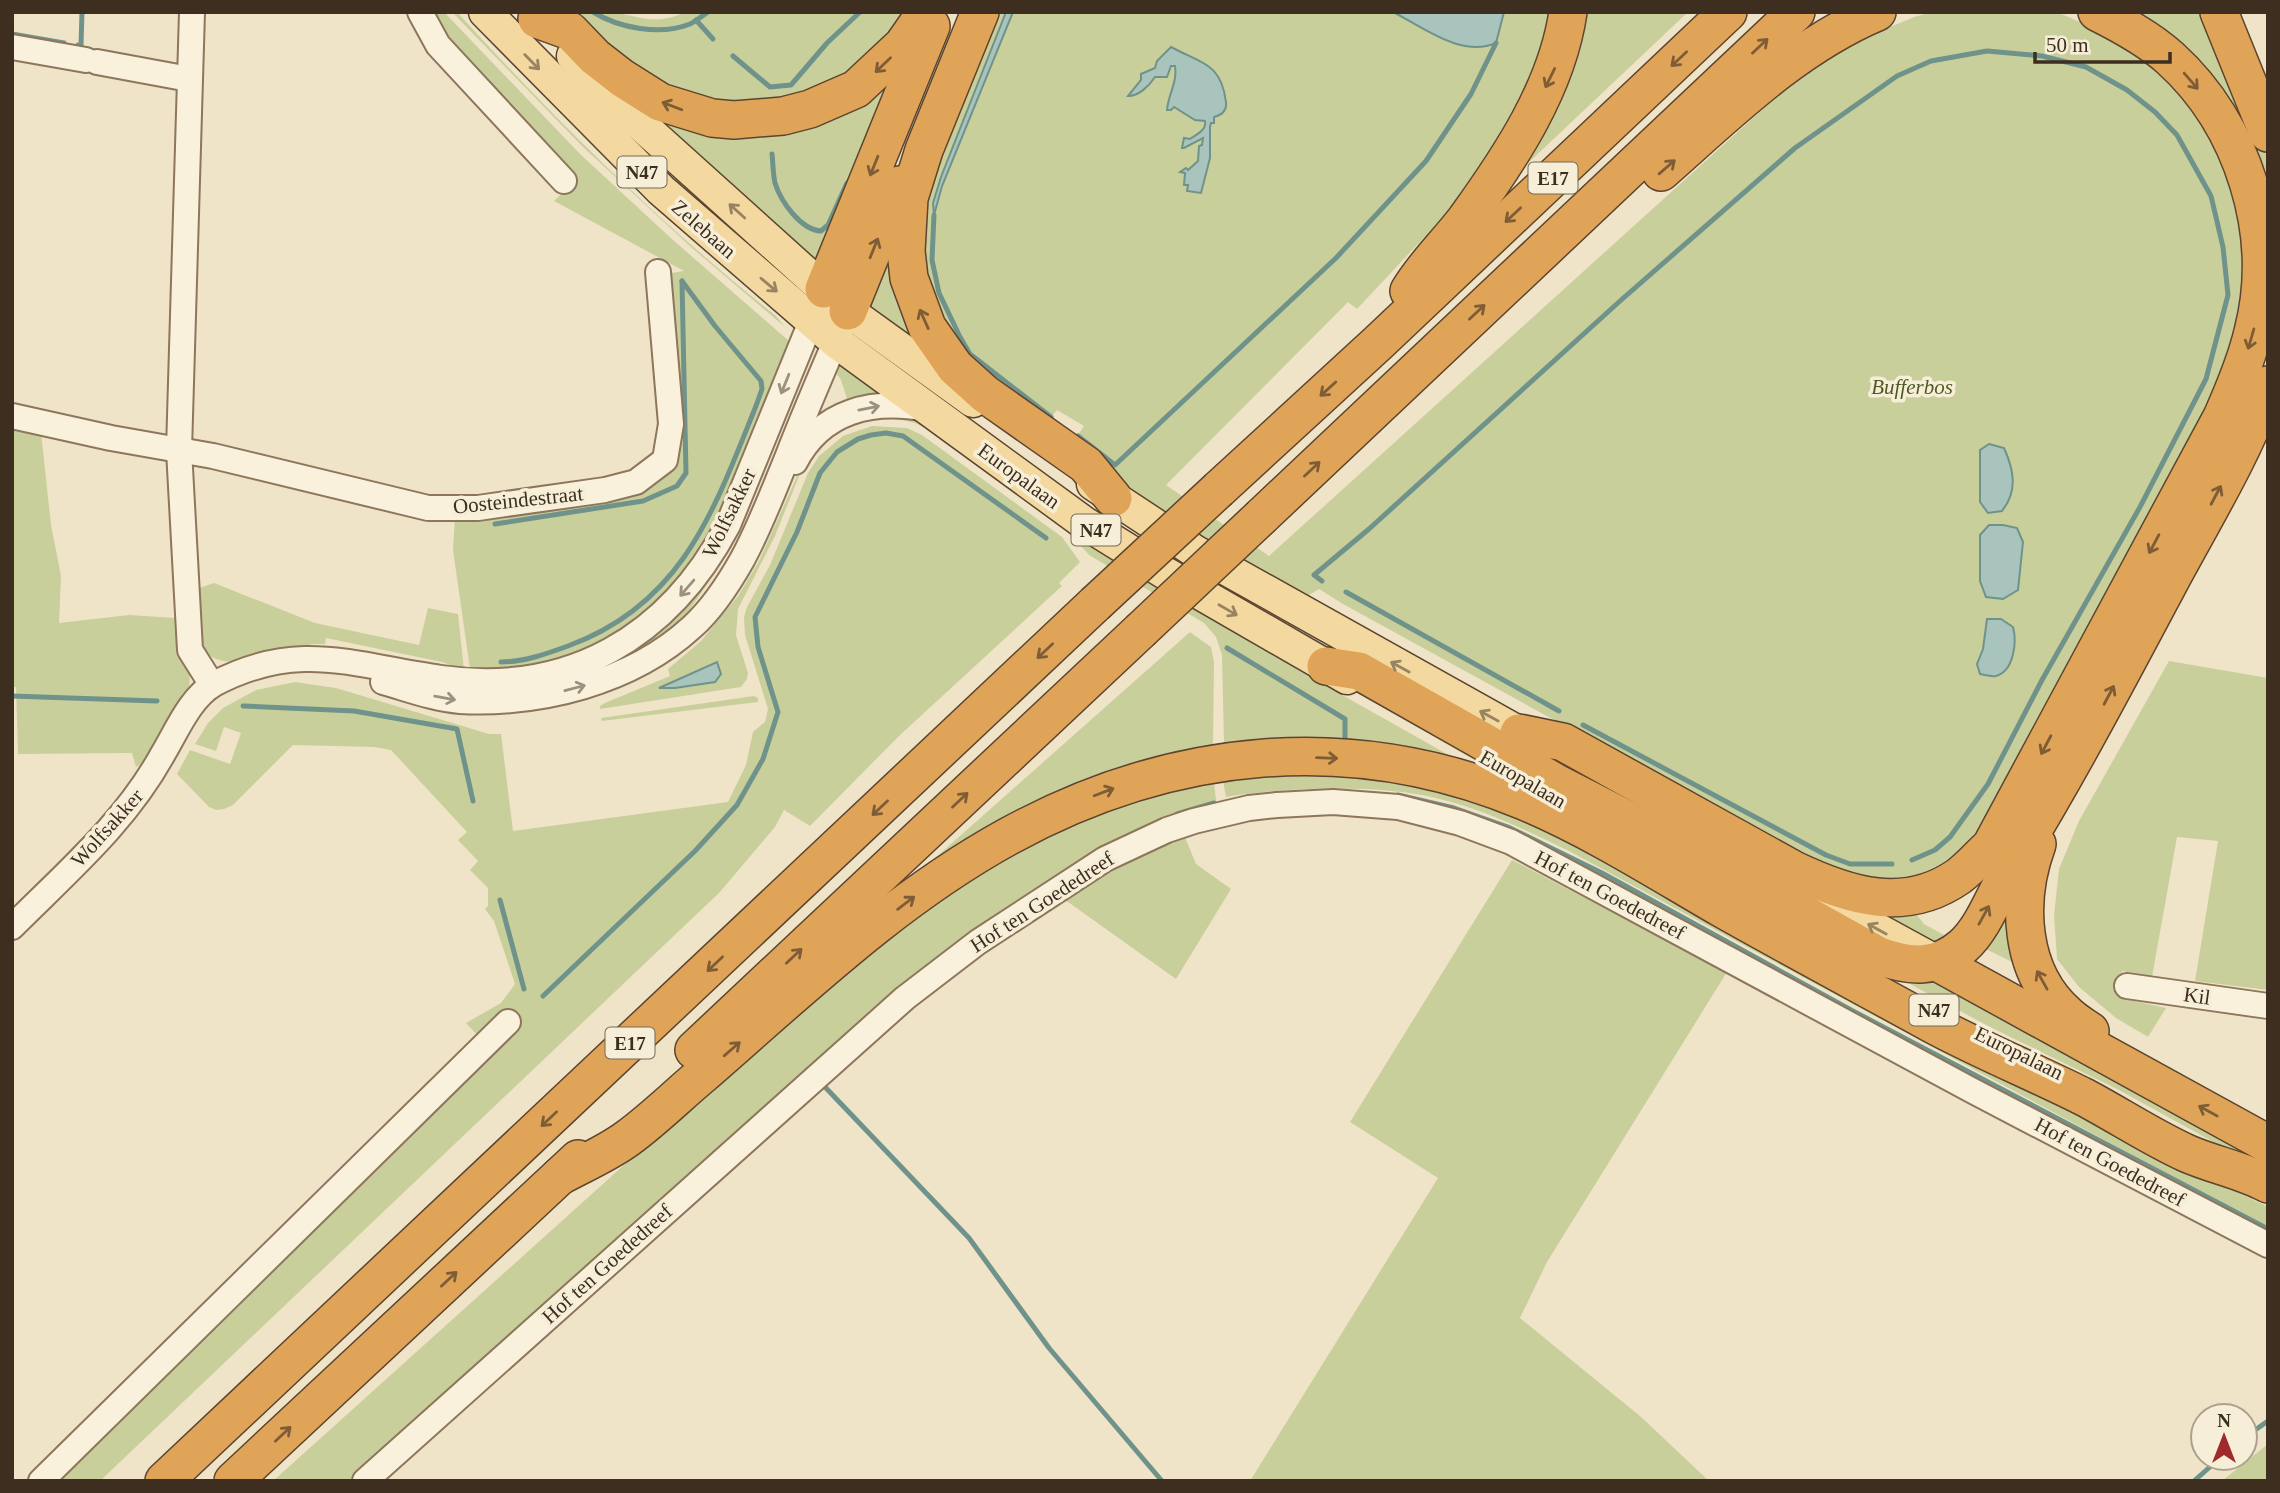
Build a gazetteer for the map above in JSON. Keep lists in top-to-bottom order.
{
  "streets": {
    "highway": ["N47", "E17", "Europalaan"],
    "main road": ["Zelebaan"],
    "street": [
      "Oosteindestraat",
      "Wolfsakker",
      "Hof ten Goededreef",
      "Kil"
    ]
  },
  "crossings": [
    ["Zelebaan", "Europalaan"],
    ["Zelebaan", "Wolfsakker"],
    ["Europalaan", "Wolfsakker"]
  ],
  "parks": ["Bufferbos"],
  "scale_bar": "50 m",
  "north": "top"
}
